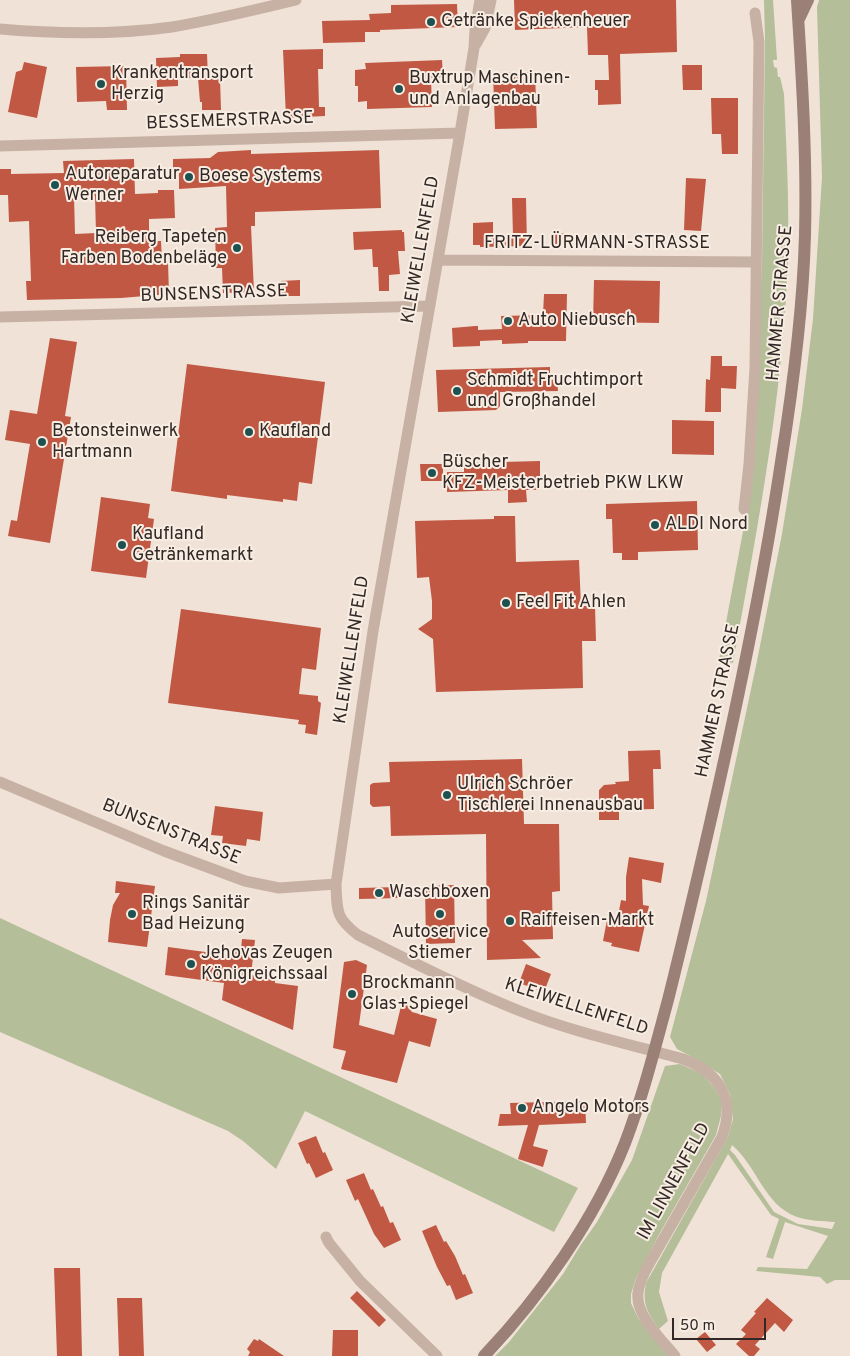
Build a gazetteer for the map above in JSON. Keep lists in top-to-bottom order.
{
  "streets": {
    "main road": ["HAMMER STRASSE"],
    "street": [
      "BESSEMERSTRASSE",
      "FRITZ-LÜRMANN-STRASSE",
      "KLEIWELLENFELD",
      "BUNSENSTRASSE",
      "IM LINNENFELD"
    ]
  },
  "crossings": [
    ["BESSEMERSTRASSE", "KLEIWELLENFELD"],
    ["FRITZ-LÜRMANN-STRASSE", "KLEIWELLENFELD"],
    ["KLEIWELLENFELD", "BUNSENSTRASSE"],
    ["KLEIWELLENFELD", "HAMMER STRASSE"],
    ["KLEIWELLENFELD", "IM LINNENFELD"],
    ["HAMMER STRASSE", "IM LINNENFELD"]
  ],
  "places": [
    "Getränke Spiekenheuer",
    "Krankentransport Herzig",
    "Buxtrup Maschinen- und Anlagenbau",
    "Boese Systems",
    "Autoreparatur Werner",
    "Reiberg Tapeten Farben Bodenbeläge",
    "Auto Niebusch",
    "Schmidt Fruchtimport und Großhandel",
    "Kaufland",
    "Betonsteinwerk Hartmann",
    "Büscher KFZ-Meisterbetrieb PKW LKW",
    "ALDI Nord",
    "Kaufland Getränkemarkt",
    "Feel Fit Ahlen",
    "Ulrich Schröer Tischlerei Innenausbau",
    "Waschboxen",
    "Rings Sanitär Bad Heizung",
    "Autoservice Stiemer",
    "Raiffeisen-Markt",
    "Jehovas Zeugen Königreichssaal",
    "Brockmann Glas+Spiegel",
    "Angelo Motors"
  ],
  "scale_bar": "50 m"
}
